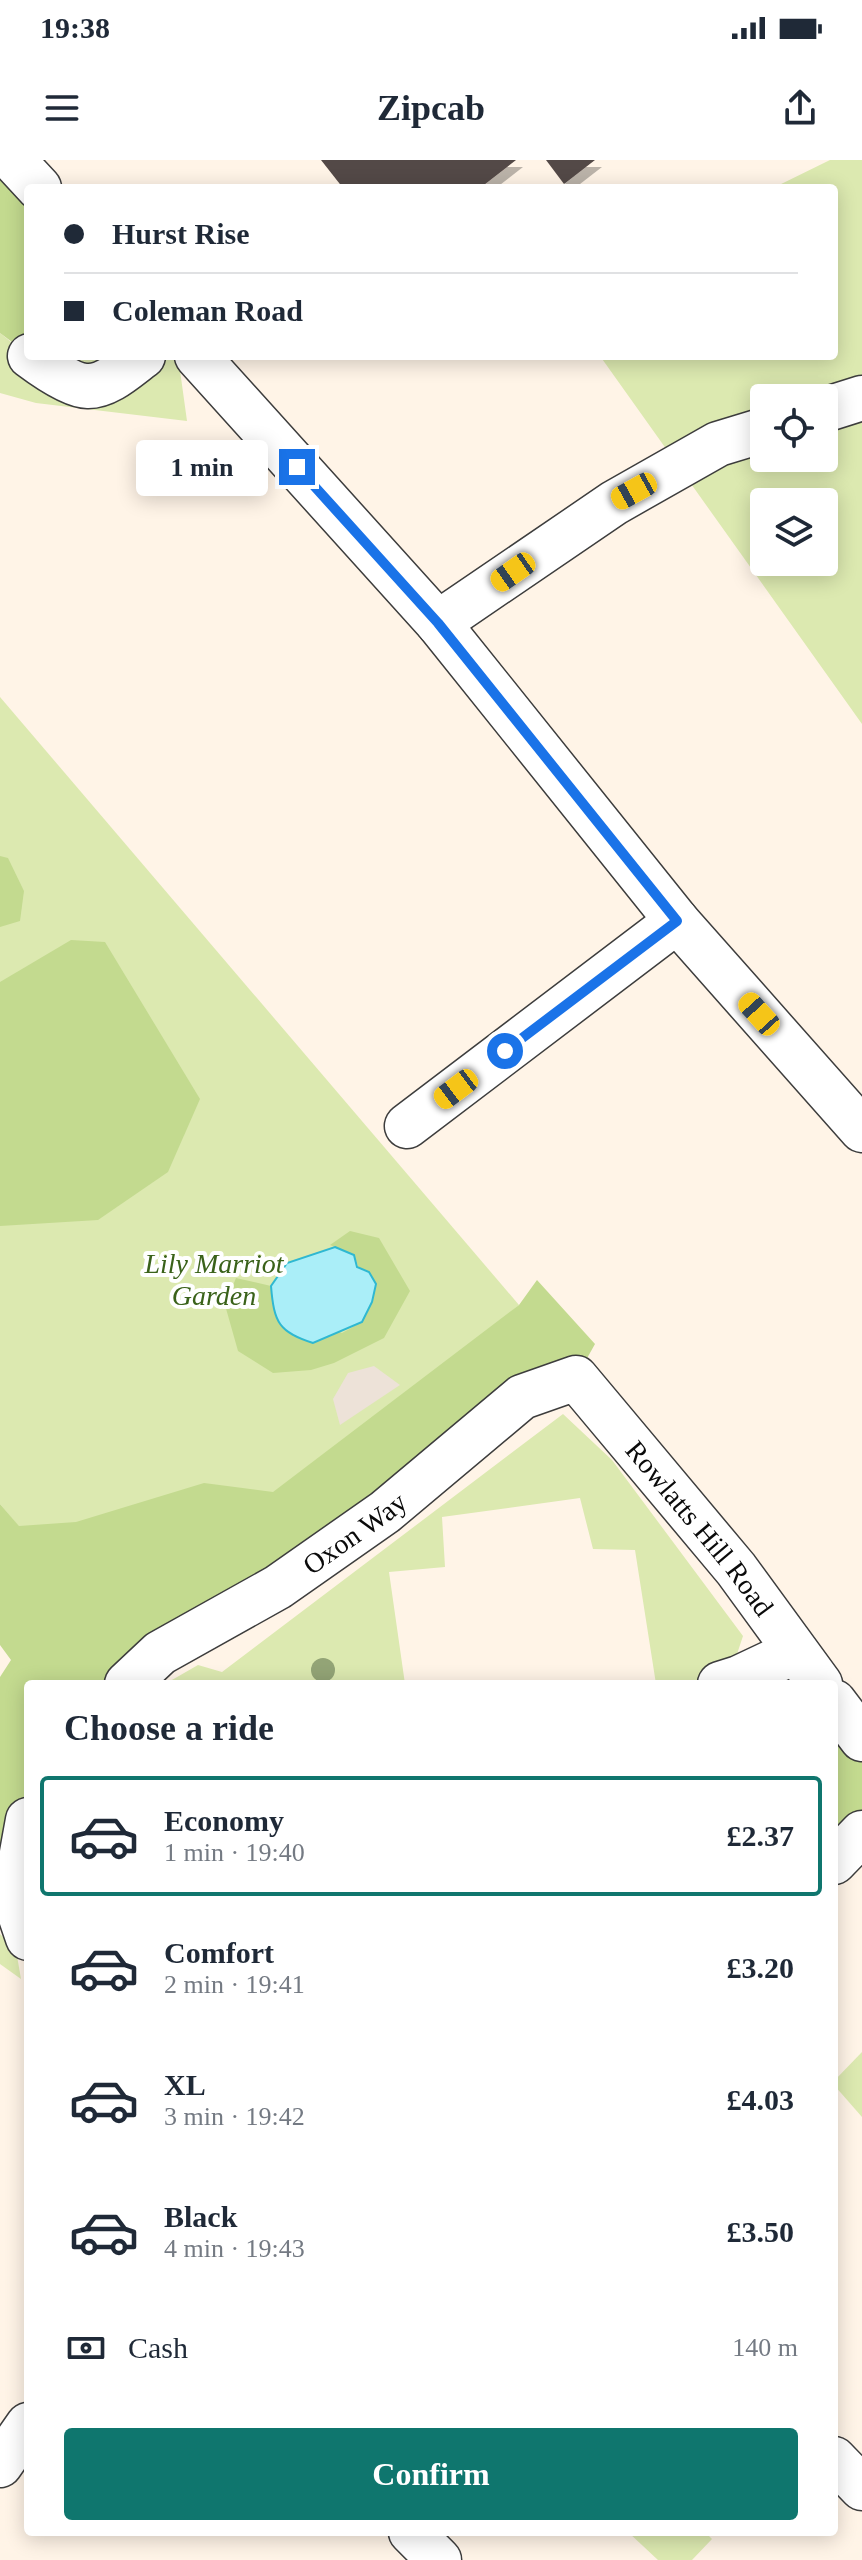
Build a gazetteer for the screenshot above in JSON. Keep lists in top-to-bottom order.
{
  "streets": {
    "street": ["Rowlatts Hill Road", "Oxon Way"]
  },
  "crossings": [
    ["Rowlatts Hill Road", "Oxon Way"]
  ],
  "parks": ["Lily Marriot Garden"],
  "page": {
    "status": "19:38",
    "header": "Zipcab",
    "banner": ["Hurst Rise", "Coleman Road"],
    "bubble": "1 min",
    "heading": "Choose a ride",
    "list": [
      {
        "name": "Economy",
        "note": "1 min · 19:40",
        "value": "£2.37"
      },
      {
        "name": "Comfort",
        "note": "2 min · 19:41",
        "value": "£3.20"
      },
      {
        "name": "XL",
        "note": "3 min · 19:42",
        "value": "£4.03"
      },
      {
        "name": "Black",
        "note": "4 min · 19:43",
        "value": "£3.50"
      }
    ],
    "pay": ["Cash", "140 m"],
    "buttons": "Confirm"
  }
}
